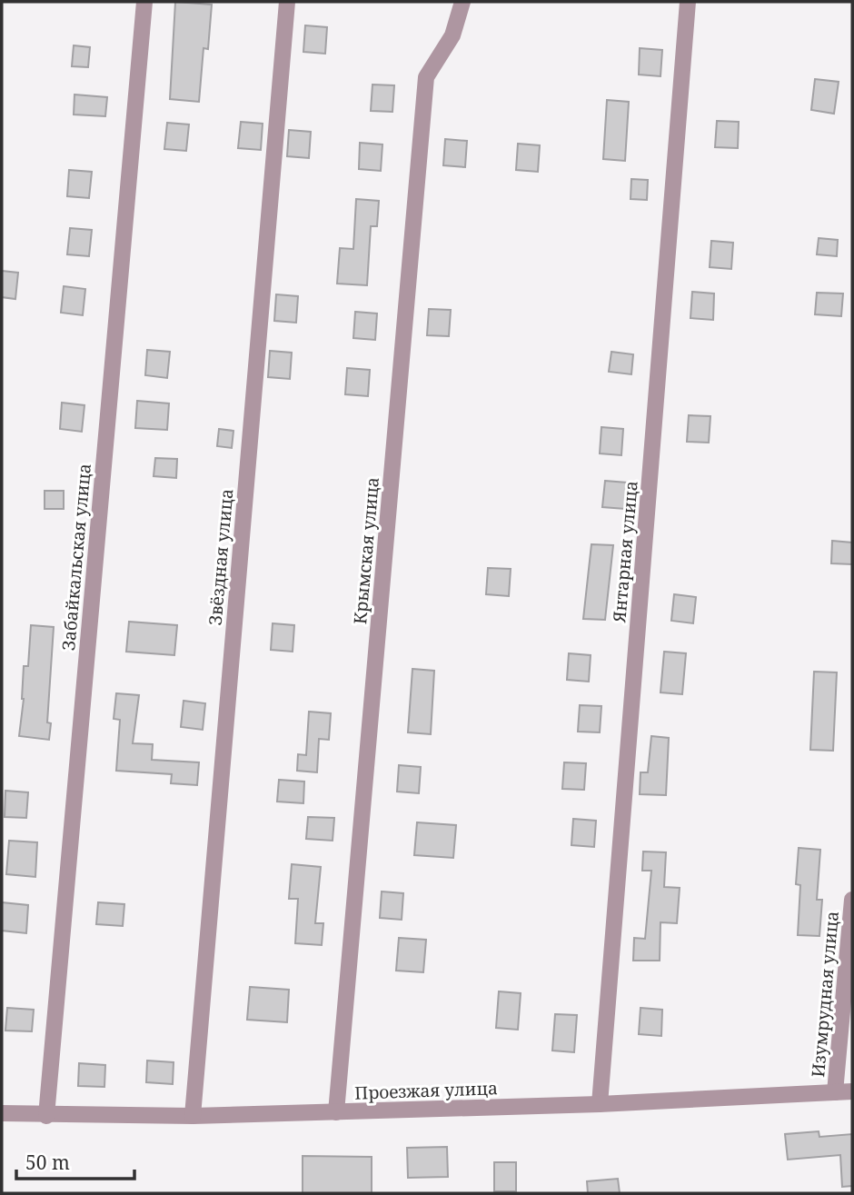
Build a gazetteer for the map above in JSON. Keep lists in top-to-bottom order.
{
  "streets": {
    "street": [
      "Крымская улица",
      "Янтарная улица",
      "Забайкальская улица",
      "Звёздная улица",
      "Изумрудная улица",
      "Проезжая улица"
    ]
  },
  "crossings": [
    ["Крымская улица", "Проезжая улица"],
    ["Янтарная улица", "Проезжая улица"],
    ["Забайкальская улица", "Проезжая улица"],
    ["Звёздная улица", "Проезжая улица"],
    ["Изумрудная улица", "Проезжая улица"]
  ],
  "scale_bar": "50 m"
}
